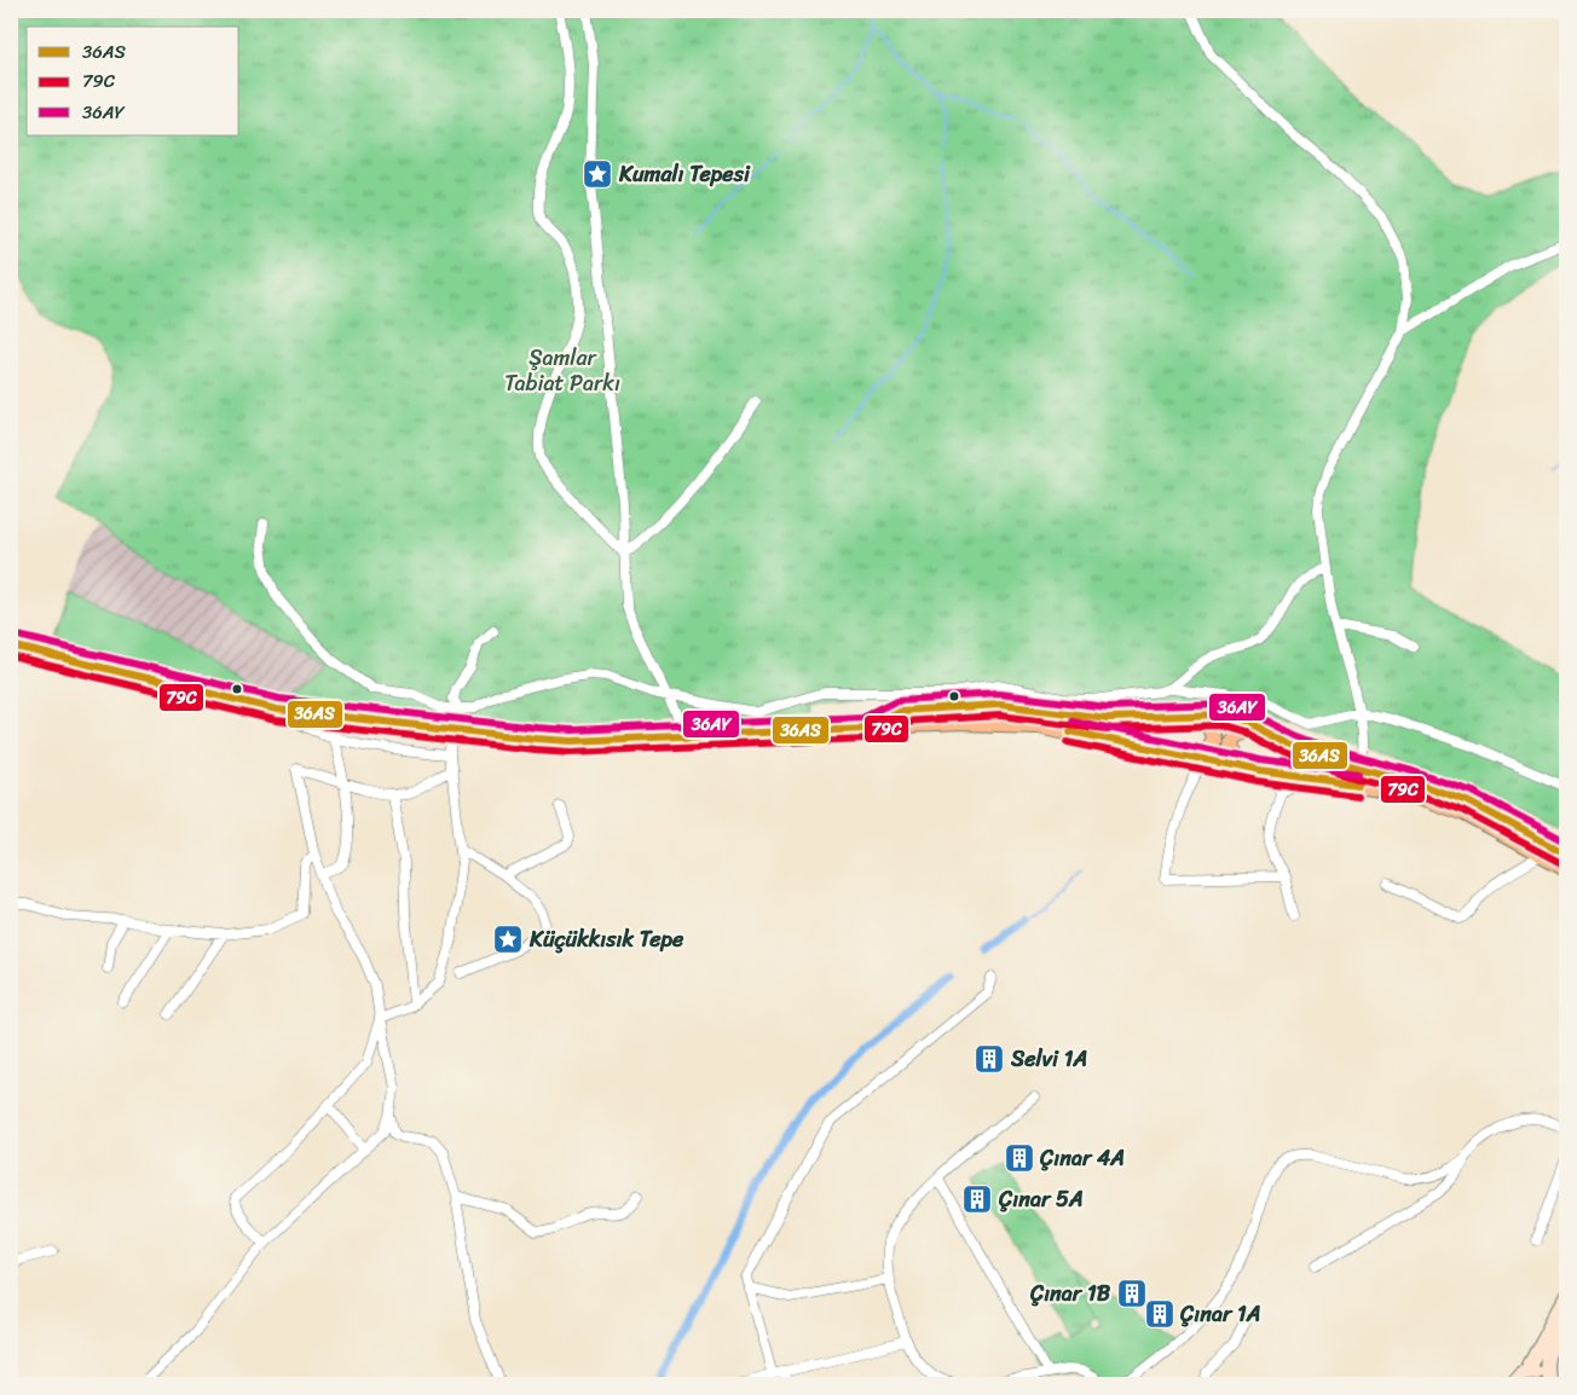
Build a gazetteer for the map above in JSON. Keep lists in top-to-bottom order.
{
  "parks": ["Şamlar Tabiat Parkı"],
  "places": {
    "place": ["Kumalı Tepesi", "Küçükkısık Tepe"],
    "building": [
      "Selvi 1A",
      "Çınar 4A",
      "Çınar 5A",
      "Çınar 1B",
      "Çınar 1A"
    ]
  },
  "lines": ["transit line 36AY", "transit line 36AS", "transit line 79C"],
  "legend": ["36AS", "79C", "36AY"]
}
